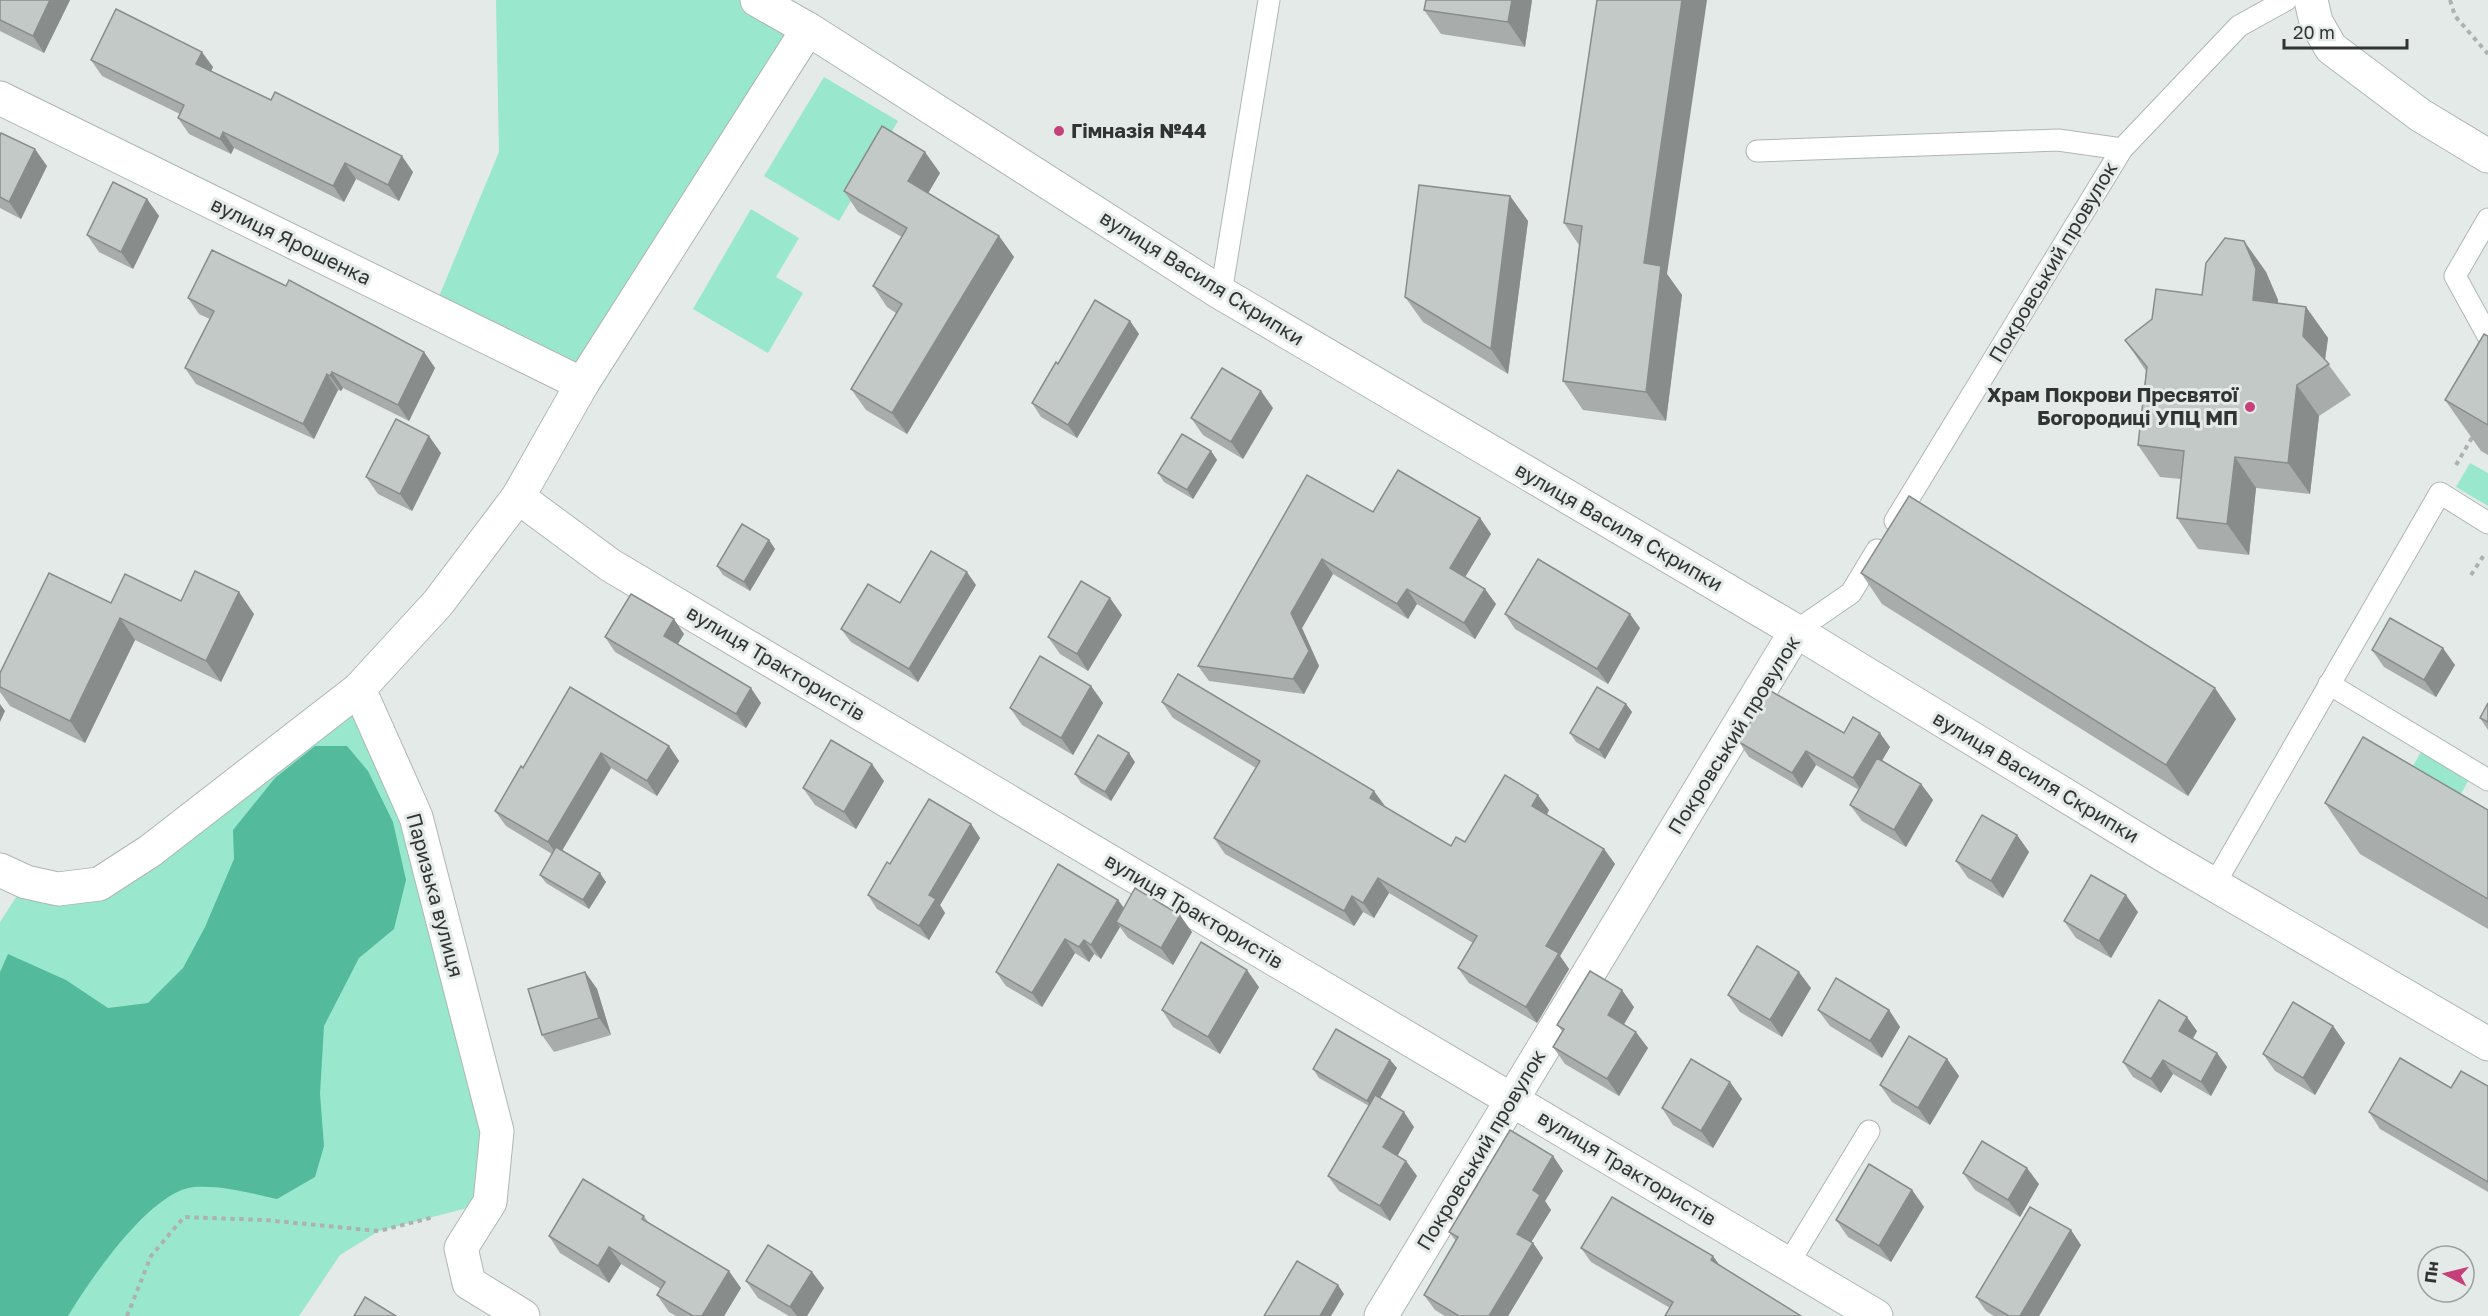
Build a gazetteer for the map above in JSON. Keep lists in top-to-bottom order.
{
  "streets": {
    "street": [
      "вулиця Ярошенка",
      "Покровський провулок",
      "вулиця Василя Скрипки",
      "вулиця Трактористів",
      "Паризька вулиця"
    ]
  },
  "crossings": [
    ["Покровський провулок", "вулиця Василя Скрипки"],
    ["Покровський провулок", "вулиця Трактористів"]
  ],
  "places": ["Гімназія №44", "Храм Покрови Пресвятої Богородиці УПЦ МП"],
  "scale_bar": "20 m",
  "north": "left"
}
